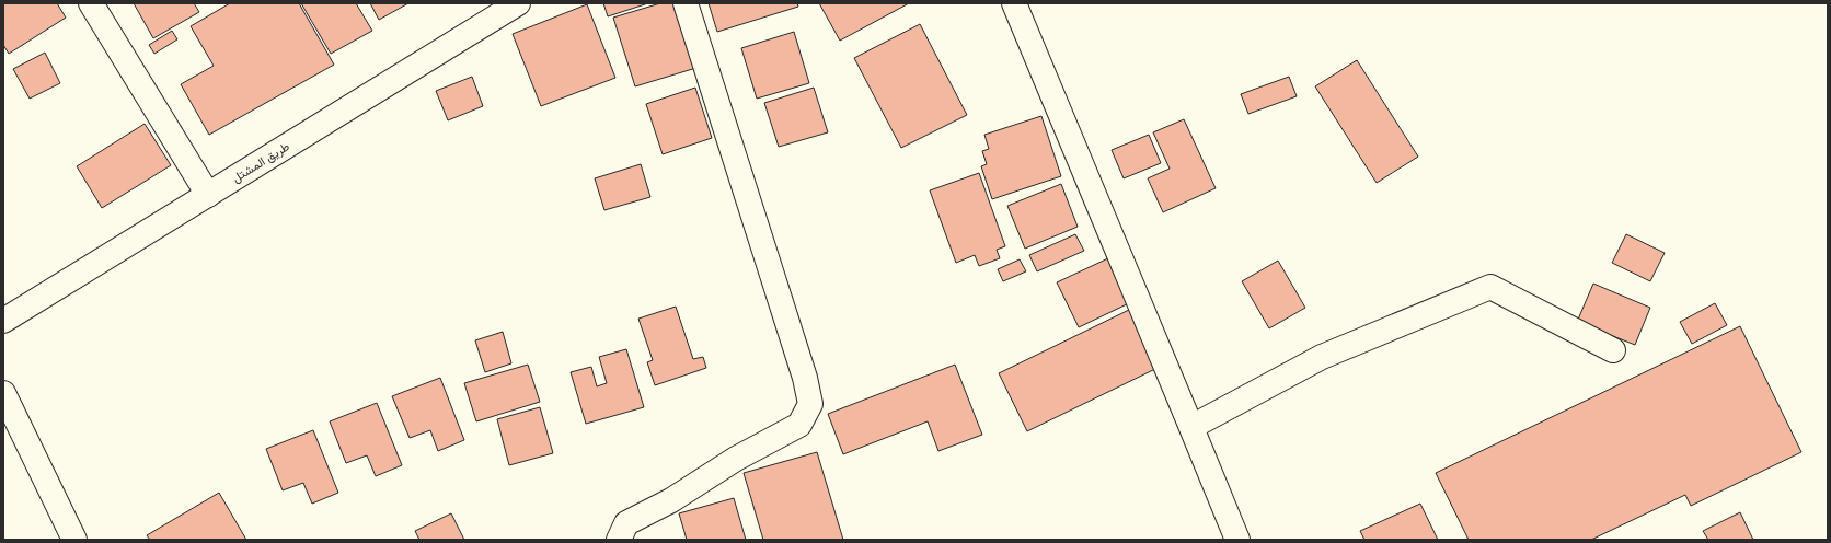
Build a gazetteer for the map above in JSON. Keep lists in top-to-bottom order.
{
  "streets": {
    "street": ["طريق المشتل"]
  }
}
